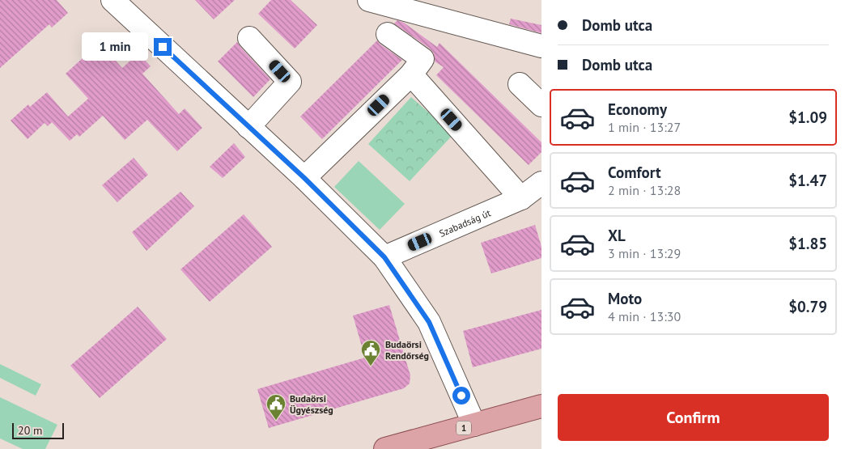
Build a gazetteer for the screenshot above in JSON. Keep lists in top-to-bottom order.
{
  "streets": {
    "main road": ["1"],
    "street": ["Szabadság út"]
  },
  "places": {
    "public building": ["Budaörsi Rendőrség", "Budaörsi Ügyészség"]
  },
  "scale_bar": "20 m",
  "page": {
    "banner": ["Domb utca", "Domb utca"],
    "bubble": "1 min",
    "list": [
      {
        "name": "Economy",
        "note": "1 min · 13:27",
        "value": "$1.09"
      },
      {
        "name": "Comfort",
        "note": "2 min · 13:28",
        "value": "$1.47"
      },
      {
        "name": "XL",
        "note": "3 min · 13:29",
        "value": "$1.85"
      },
      {
        "name": "Moto",
        "note": "4 min · 13:30",
        "value": "$0.79"
      }
    ],
    "buttons": "Confirm",
    "scale": "20 m"
  }
}
